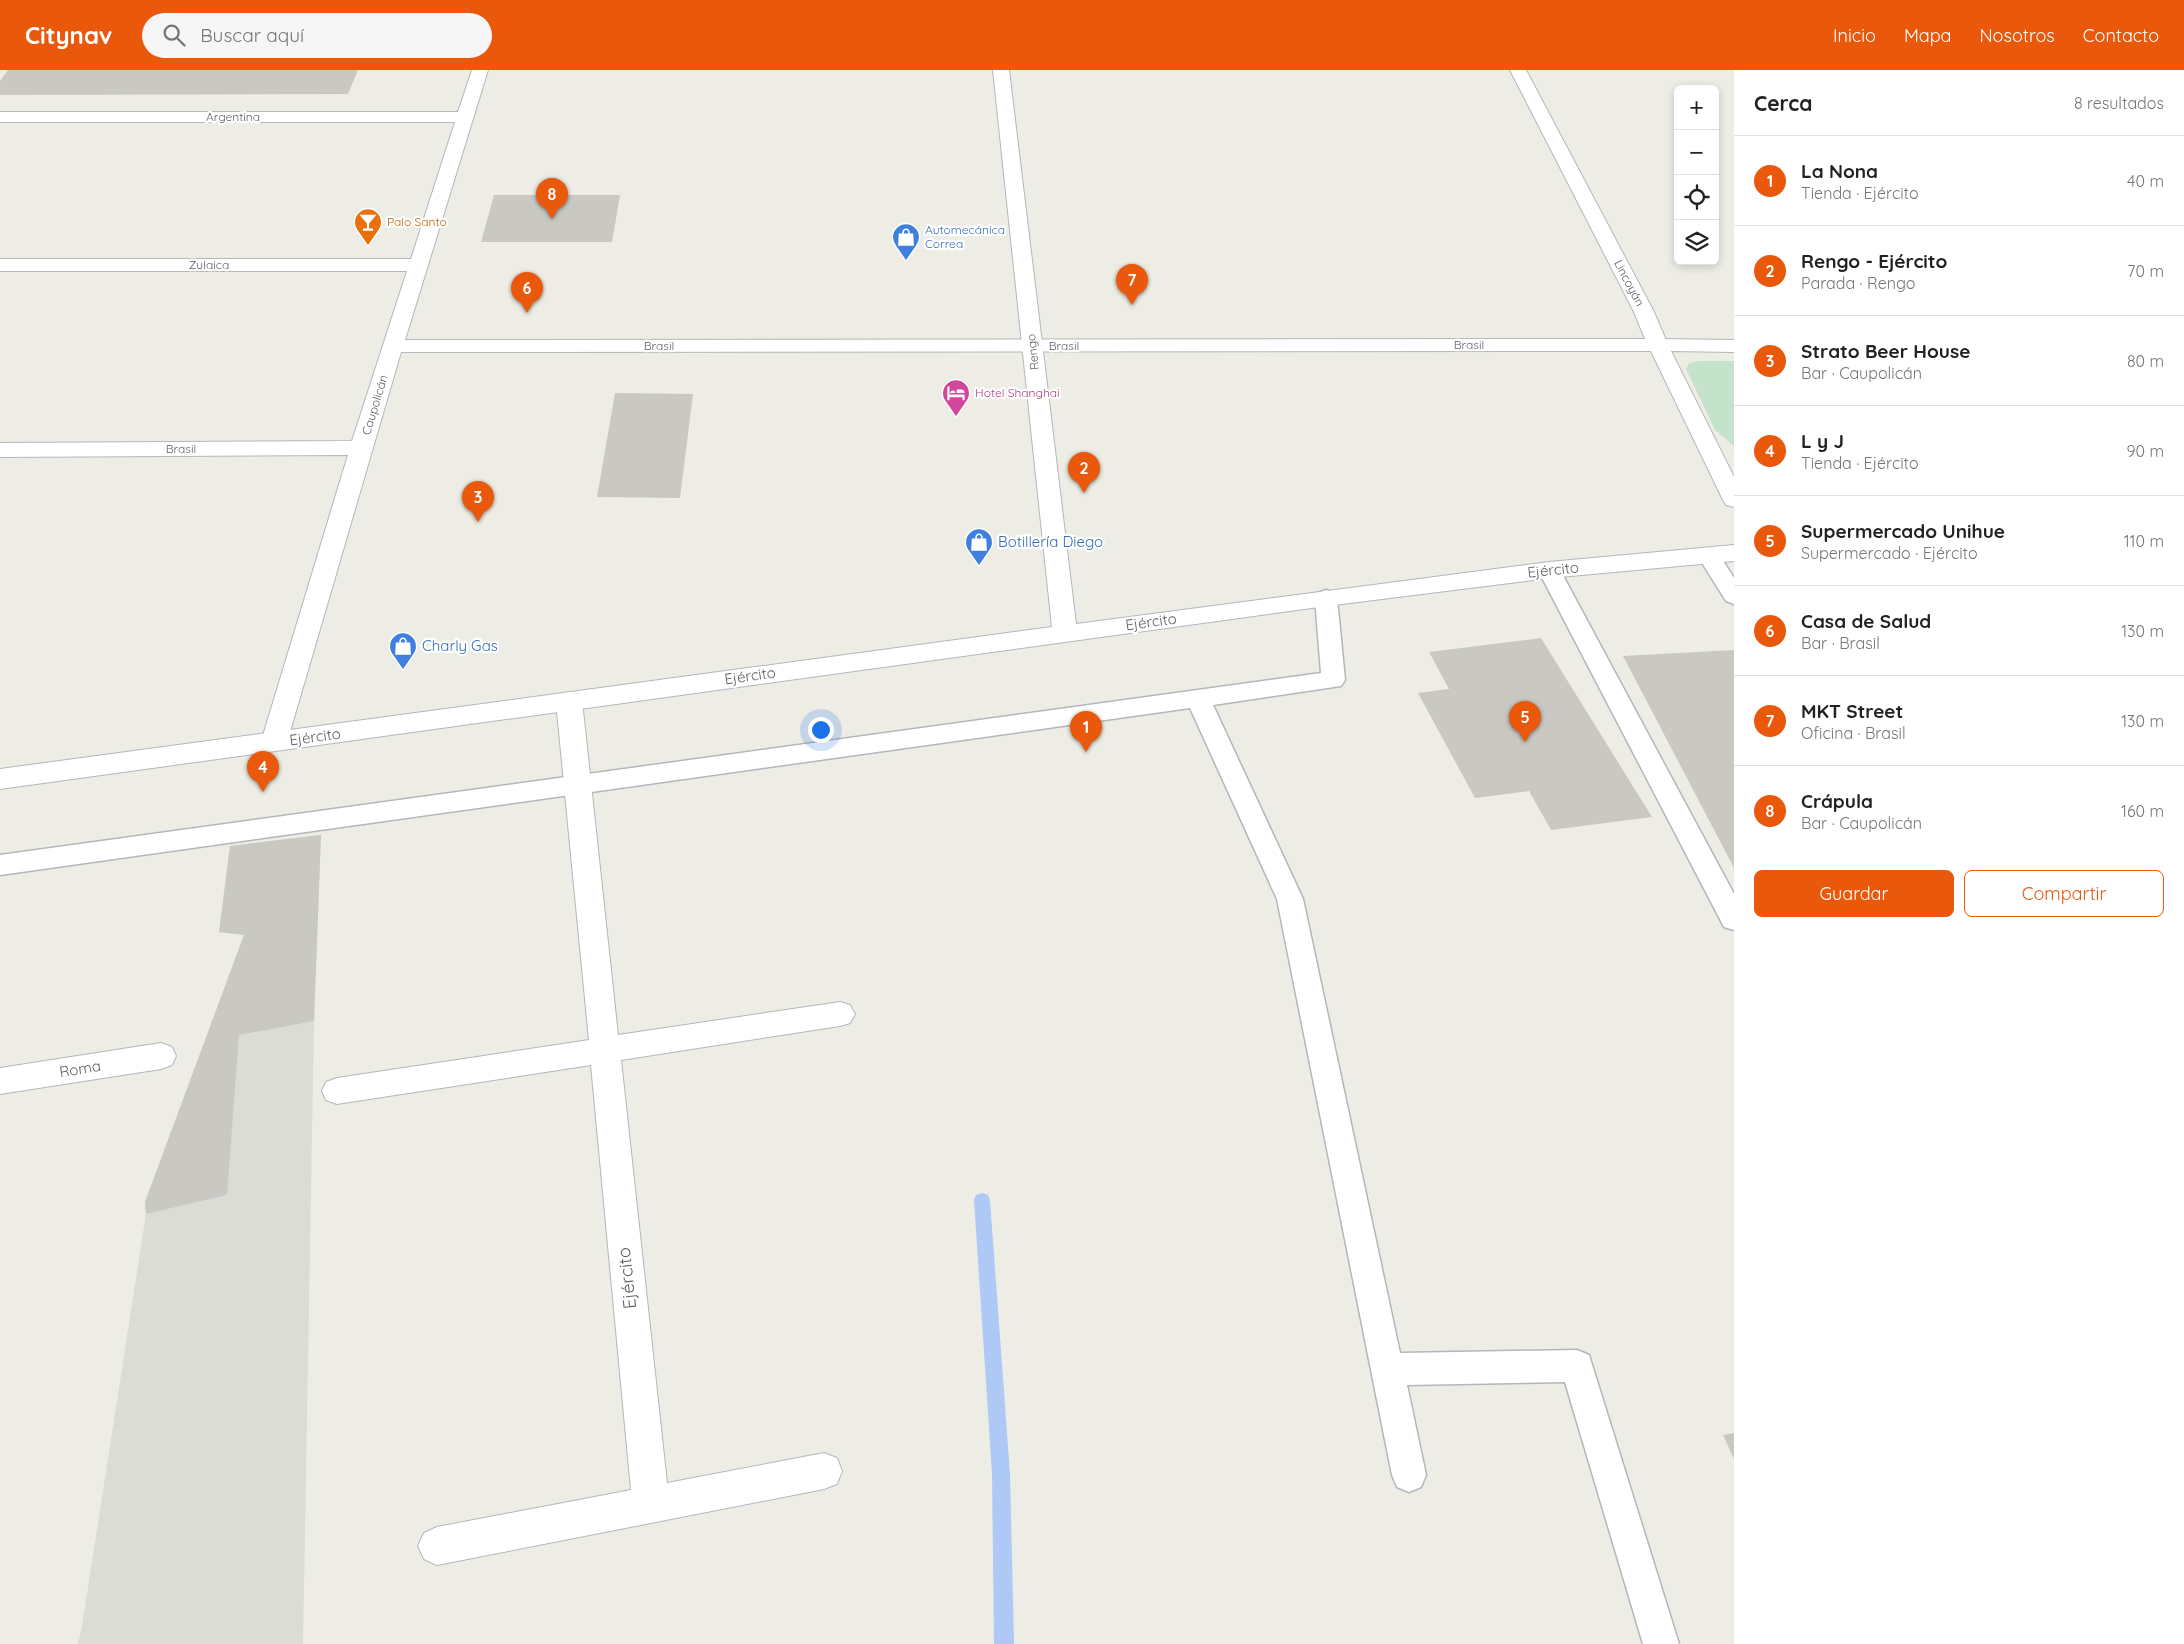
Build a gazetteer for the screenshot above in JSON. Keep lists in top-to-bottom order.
{
  "streets": {
    "street": [
      "Argentina",
      "Zulaica",
      "Lincoyán",
      "Brasil",
      "Rengo",
      "Caupolicán",
      "Ejército",
      "Roma"
    ]
  },
  "crossings": [
    ["Argentina", "Caupolicán"],
    ["Zulaica", "Caupolicán"],
    ["Lincoyán", "Brasil"],
    ["Brasil", "Rengo"],
    ["Brasil", "Caupolicán"],
    ["Rengo", "Ejército"],
    ["Caupolicán", "Ejército"]
  ],
  "places": {
    "bar": ["Palo Santo"],
    "shop": ["Automecánica Correa", "Botillería Diego", "Charly Gas"],
    "hotel": ["Hotel Shanghai"]
  },
  "page": {
    "header": "Citynav",
    "search": "Buscar aquí",
    "nav": [
      "Inicio",
      "Mapa",
      "Nosotros",
      "Contacto"
    ],
    "heading": ["Cerca", "8 resultados"],
    "map_buttons": ["+", "−"],
    "list": [
      {
        "mark": "1",
        "name": "La Nona",
        "note": "Tienda · Ejército",
        "value": "40 m"
      },
      {
        "mark": "2",
        "name": "Rengo - Ejército",
        "note": "Parada · Rengo",
        "value": "70 m"
      },
      {
        "mark": "3",
        "name": "Strato Beer House",
        "note": "Bar · Caupolicán",
        "value": "80 m"
      },
      {
        "mark": "4",
        "name": "L y J",
        "note": "Tienda · Ejército",
        "value": "90 m"
      },
      {
        "mark": "5",
        "name": "Supermercado Unihue",
        "note": "Supermercado · Ejército",
        "value": "110 m"
      },
      {
        "mark": "6",
        "name": "Casa de Salud",
        "note": "Bar · Brasil",
        "value": "130 m"
      },
      {
        "mark": "7",
        "name": "MKT Street",
        "note": "Oficina · Brasil",
        "value": "130 m"
      },
      {
        "mark": "8",
        "name": "Crápula",
        "note": "Bar · Caupolicán",
        "value": "160 m"
      }
    ],
    "pins": [
      "8",
      "7",
      "6",
      "2",
      "3",
      "5",
      "1",
      "4"
    ],
    "buttons": ["Guardar", "Compartir"]
  }
}
